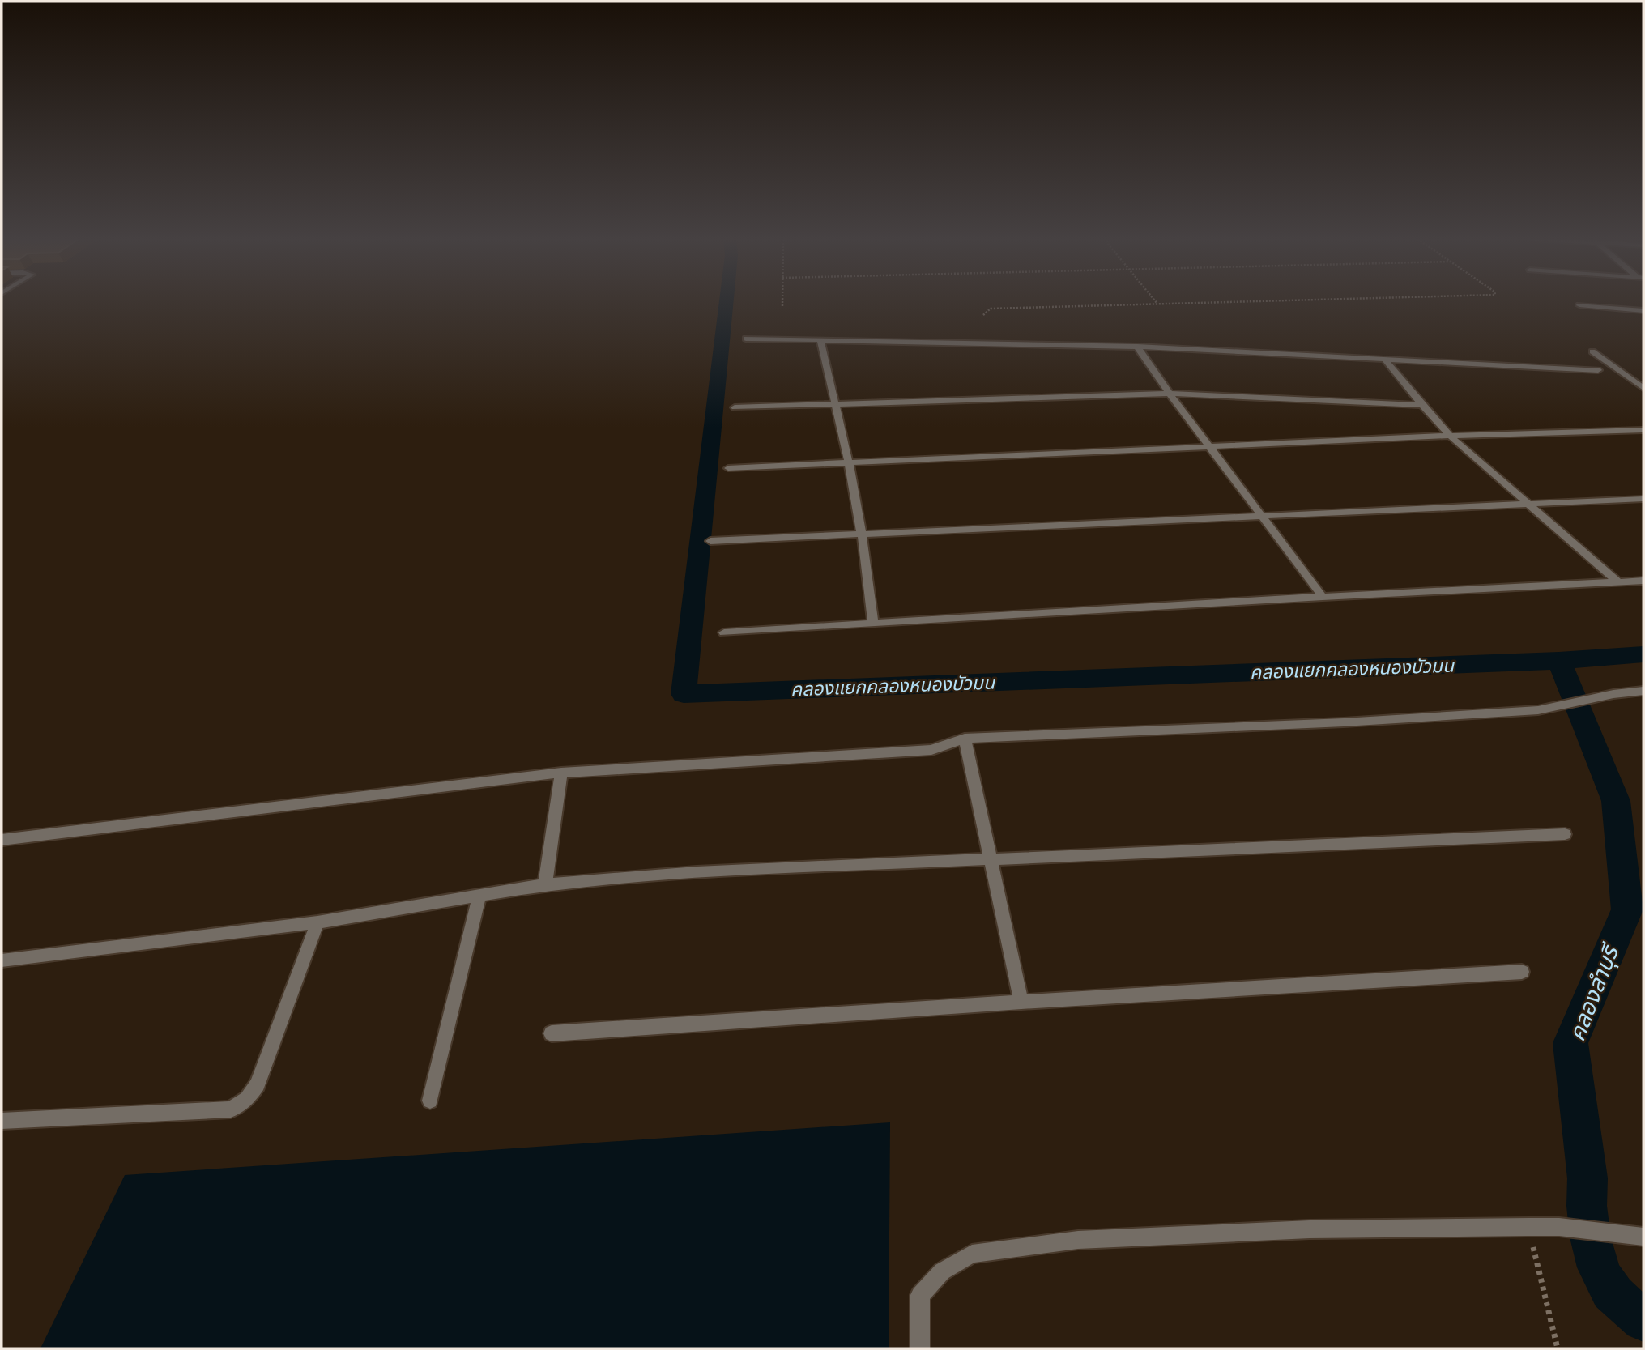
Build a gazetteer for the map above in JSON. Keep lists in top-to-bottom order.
{
  "water": ["คลองแยกคลองหนองบัวมน", "คลองลำบุรี"]
}
